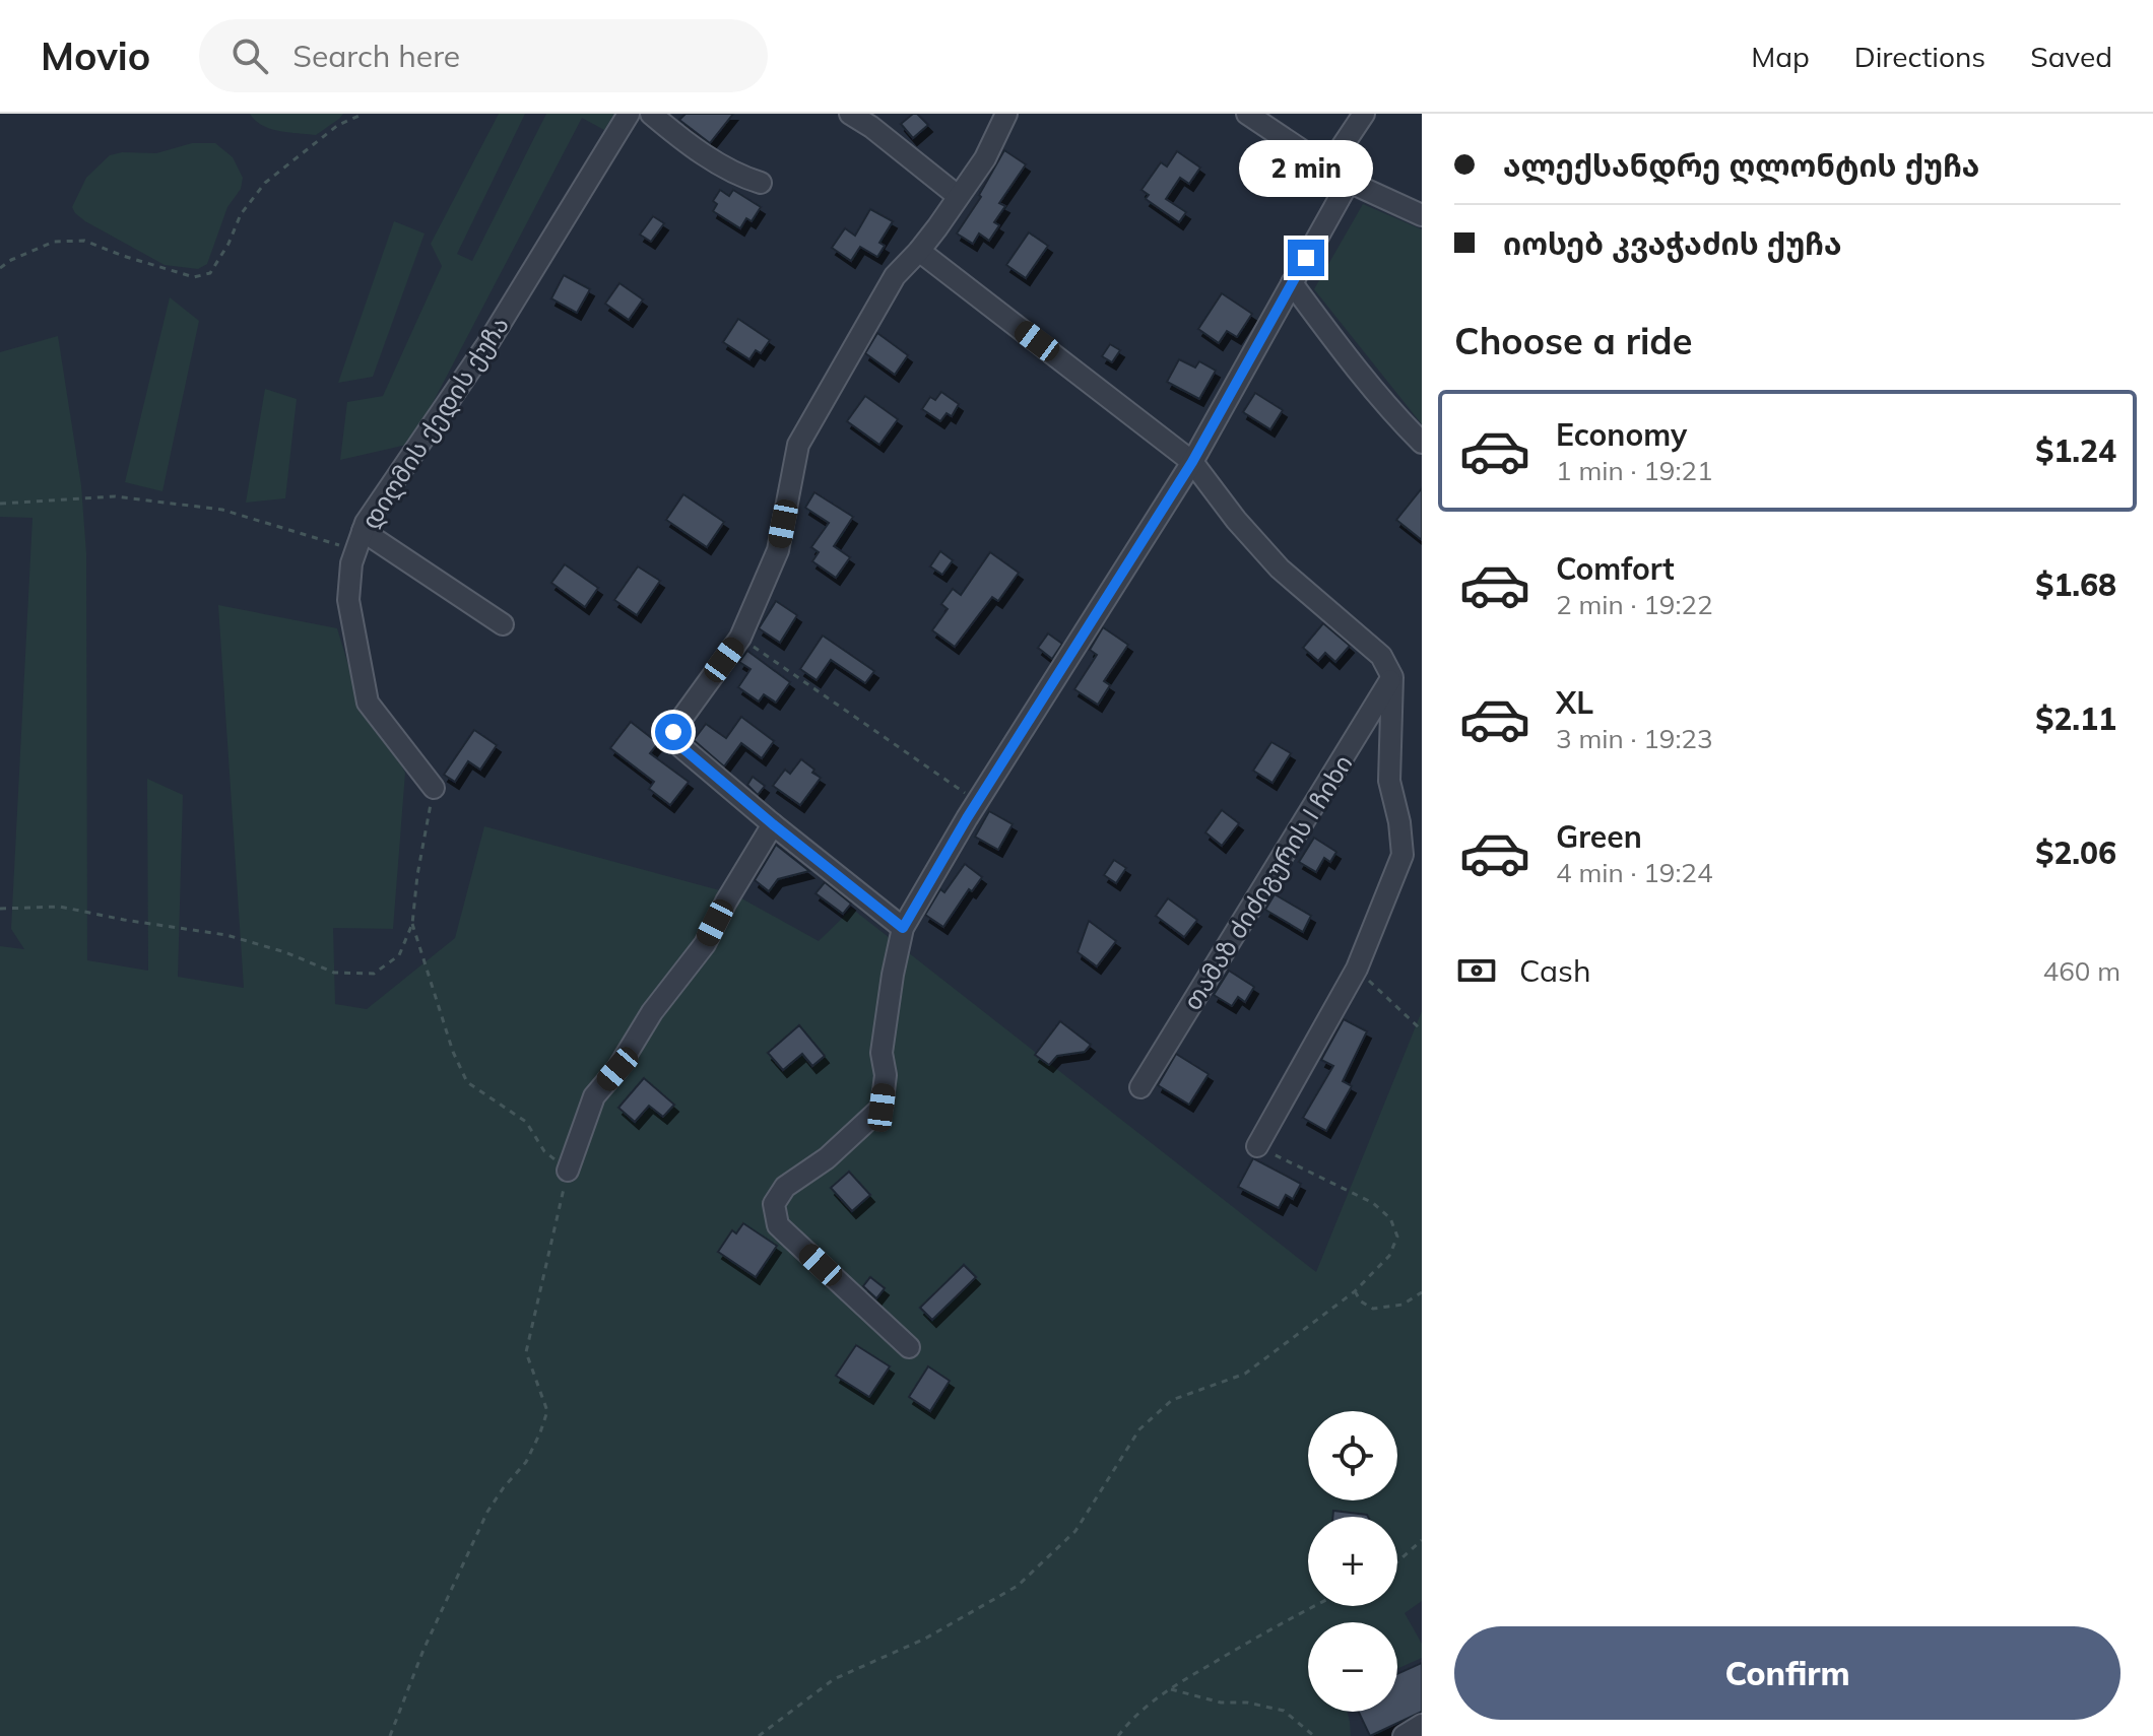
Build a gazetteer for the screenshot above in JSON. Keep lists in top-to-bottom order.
{
  "streets": {
    "street": ["დიღმის ქედის ქუჩა", "თამაზ ძიძიგურის I ჩიხი"]
  },
  "page": {
    "header": "Movio",
    "search": "Search here",
    "nav": ["Map", "Directions", "Saved"],
    "banner": ["ალექსანდრე ღლონტის ქუჩა", "იოსებ კვაჭაძის ქუჩა"],
    "bubble": "2 min",
    "heading": "Choose a ride",
    "list": [
      {
        "name": "Economy",
        "note": "1 min · 19:21",
        "value": "$1.24"
      },
      {
        "name": "Comfort",
        "note": "2 min · 19:22",
        "value": "$1.68"
      },
      {
        "name": "XL",
        "note": "3 min · 19:23",
        "value": "$2.11"
      },
      {
        "name": "Green",
        "note": "4 min · 19:24",
        "value": "$2.06"
      }
    ],
    "pay": ["Cash", "460 m"],
    "map_buttons": ["+", "−"],
    "buttons": "Confirm"
  }
}
